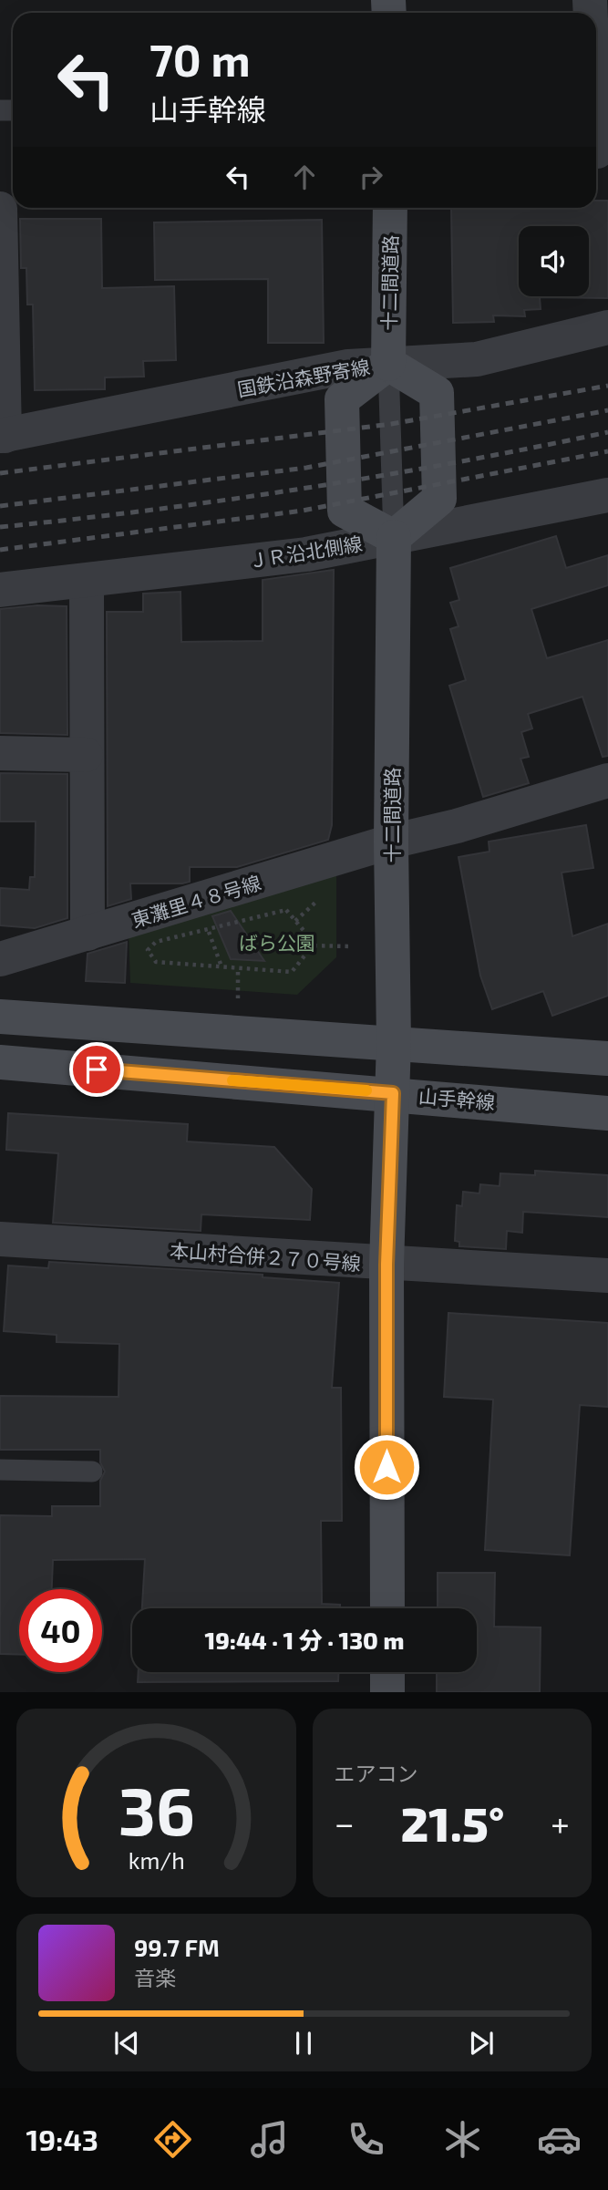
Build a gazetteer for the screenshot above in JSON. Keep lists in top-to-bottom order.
{
  "streets": {
    "street": [
      "十二間道路",
      "国鉄沿森野寄線",
      "ＪＲ沿北側線",
      "東灘里４８号線",
      "山手幹線",
      "本山村合併２７０号線"
    ]
  },
  "crossings": [
    ["十二間道路", "国鉄沿森野寄線"],
    ["十二間道路", "ＪＲ沿北側線"],
    ["十二間道路", "東灘里４８号線"],
    ["十二間道路", "山手幹線"],
    ["十二間道路", "本山村合併２７０号線"]
  ],
  "parks": ["ばら公園"],
  "page": {
    "turn": ["70 m", "山手幹線"],
    "limit": "40",
    "trip": "19:44 · 1 分 · 130 m",
    "tile": "エアコン",
    "heat": ["−", "21.5°", "+"],
    "song": ["99.7 FM", "音楽"],
    "tabs": "19:43",
    "gauge": ["36", "km/h"]
  }
}
